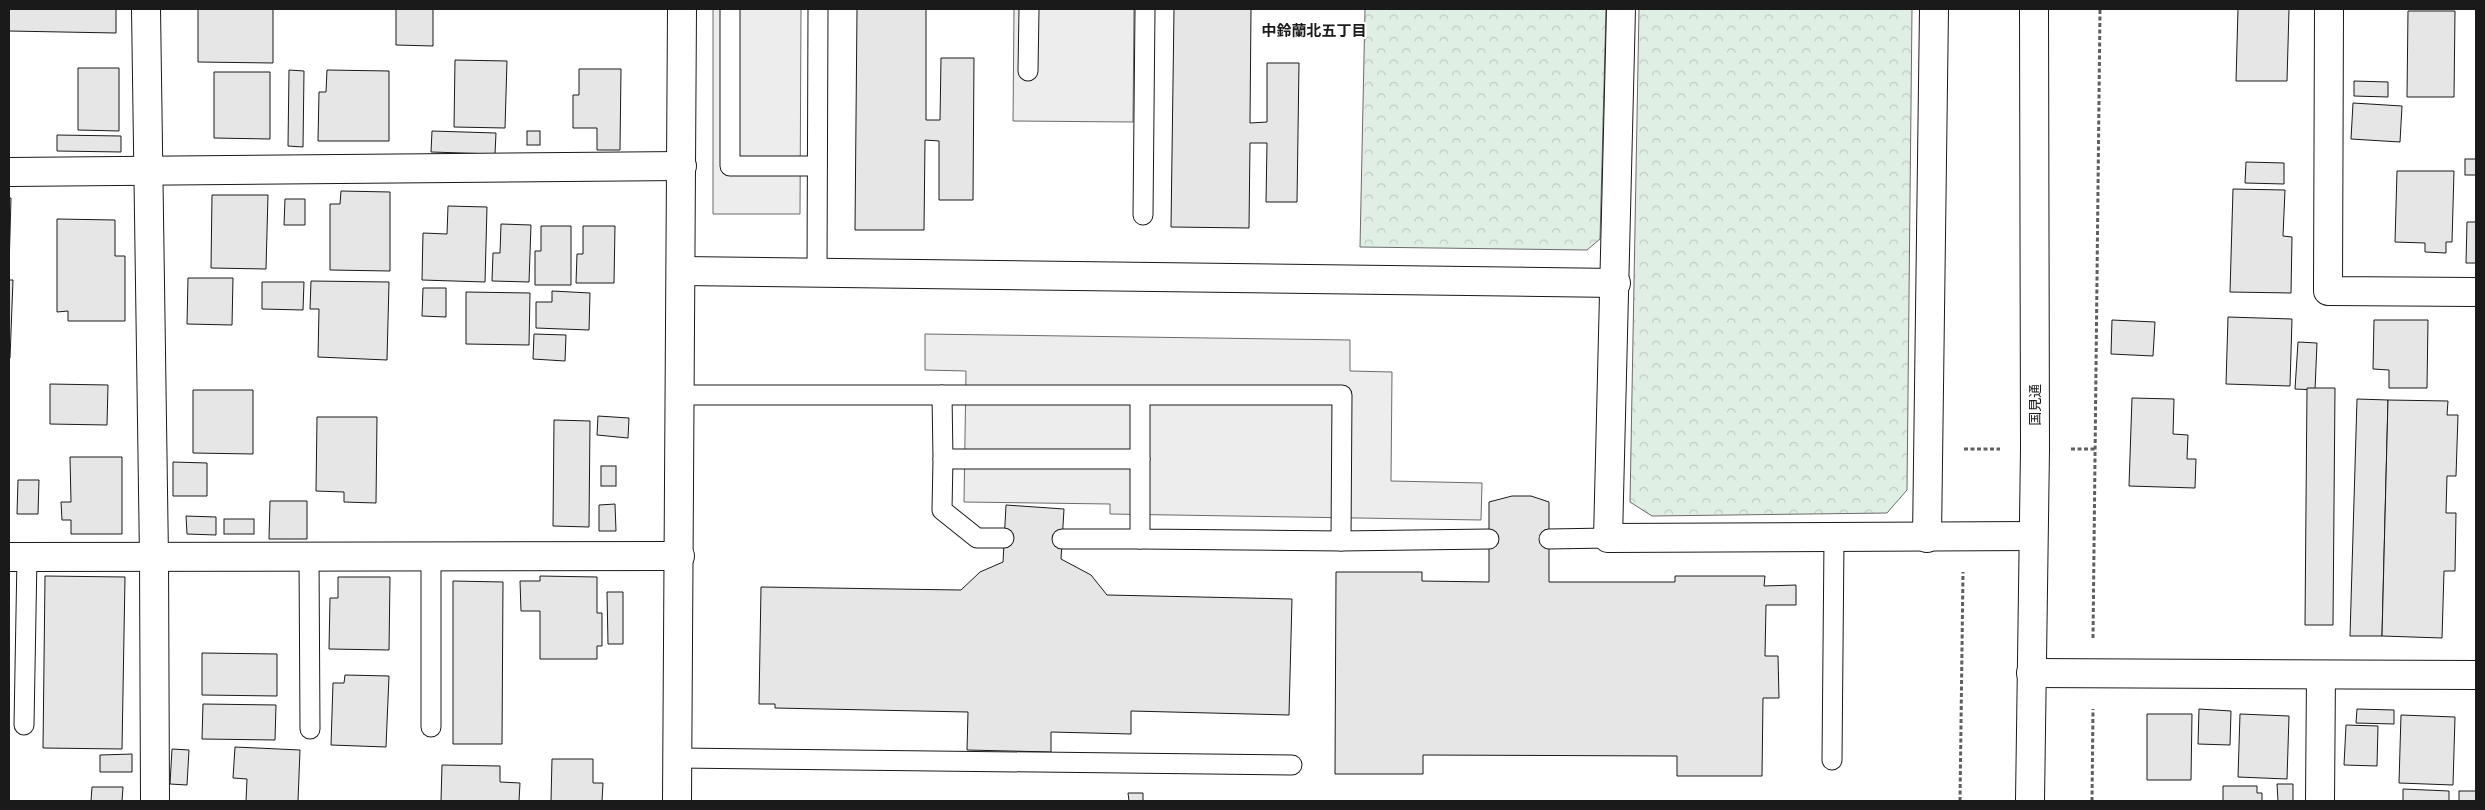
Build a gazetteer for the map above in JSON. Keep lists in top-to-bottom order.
{
  "streets": {
    "street": ["国見通"]
  },
  "districts": ["中鈴蘭北五丁目"]
}
